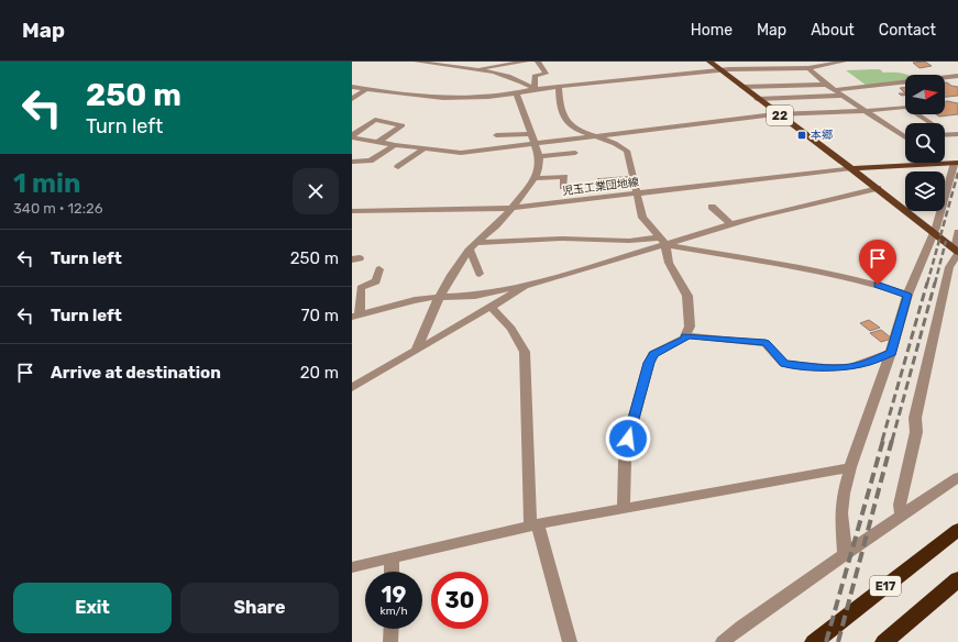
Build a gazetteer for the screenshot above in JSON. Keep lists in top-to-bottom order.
{
  "streets": {
    "highway": ["E17"],
    "main road": ["22"],
    "street": ["児玉工業団地線"]
  },
  "crossings": [
    ["22", "児玉工業団地線"]
  ],
  "places": {
    "transit": ["本郷"]
  },
  "north": "right",
  "page": {
    "header": "Map",
    "nav": [
      "Home",
      "Map",
      "About",
      "Contact"
    ],
    "turn": ["250 m", "Turn left"],
    "heading": ["1 min", "340 m · 12:26"],
    "list": [
      {
        "name": "Turn left",
        "value": "250 m"
      },
      {
        "name": "Turn left",
        "value": "70 m"
      },
      {
        "name": "Arrive at destination",
        "value": "20 m"
      }
    ],
    "speed": "19 km/h",
    "limit": "30",
    "buttons": ["Exit", "Share"]
  }
}
